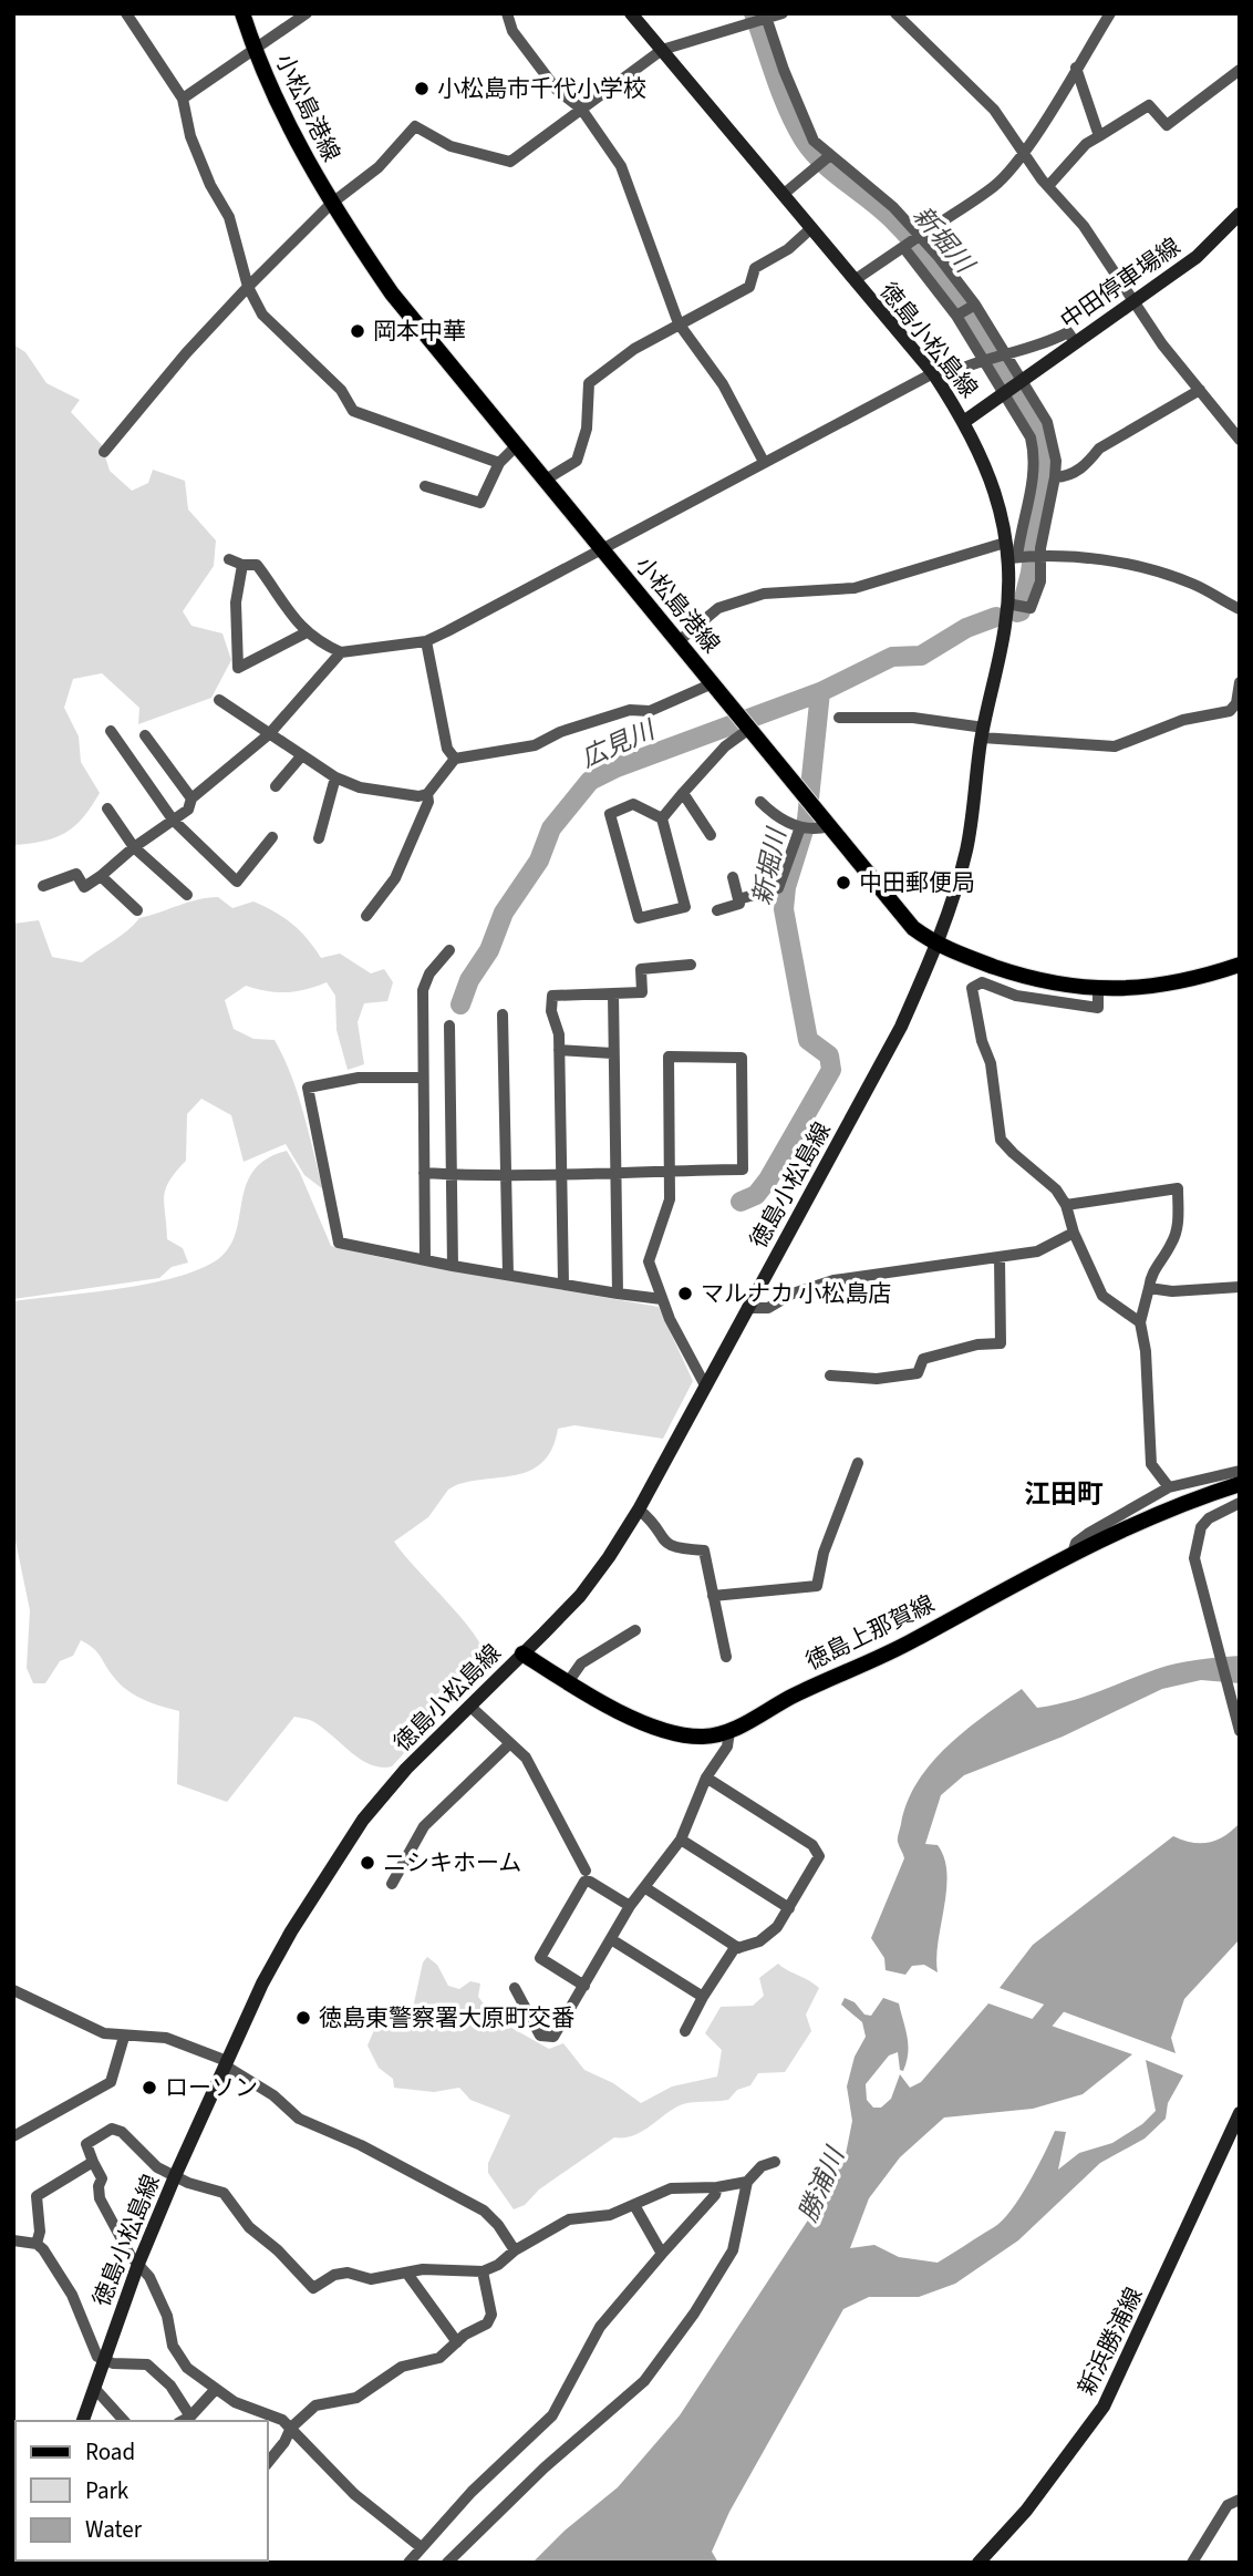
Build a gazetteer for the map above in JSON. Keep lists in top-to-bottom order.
{
  "streets": {
    "main road": [
      "小松島港線",
      "中田停車場線",
      "徳島小松島線",
      "徳島上那賀線",
      "新浜勝浦線"
    ]
  },
  "crossings": [
    ["小松島港線", "徳島小松島線"],
    ["中田停車場線", "徳島小松島線"],
    ["徳島小松島線", "徳島上那賀線"]
  ],
  "districts": ["江田町"],
  "water": ["新堀川", "広見川", "勝浦川"],
  "places": [
    "小松島市千代小学校",
    "岡本中華",
    "中田郵便局",
    "マルナカ 小松島店",
    "ニシキホーム",
    "徳島東警察署大原町交番",
    "ローソン"
  ],
  "legend": ["Road", "Park", "Water"]
}
